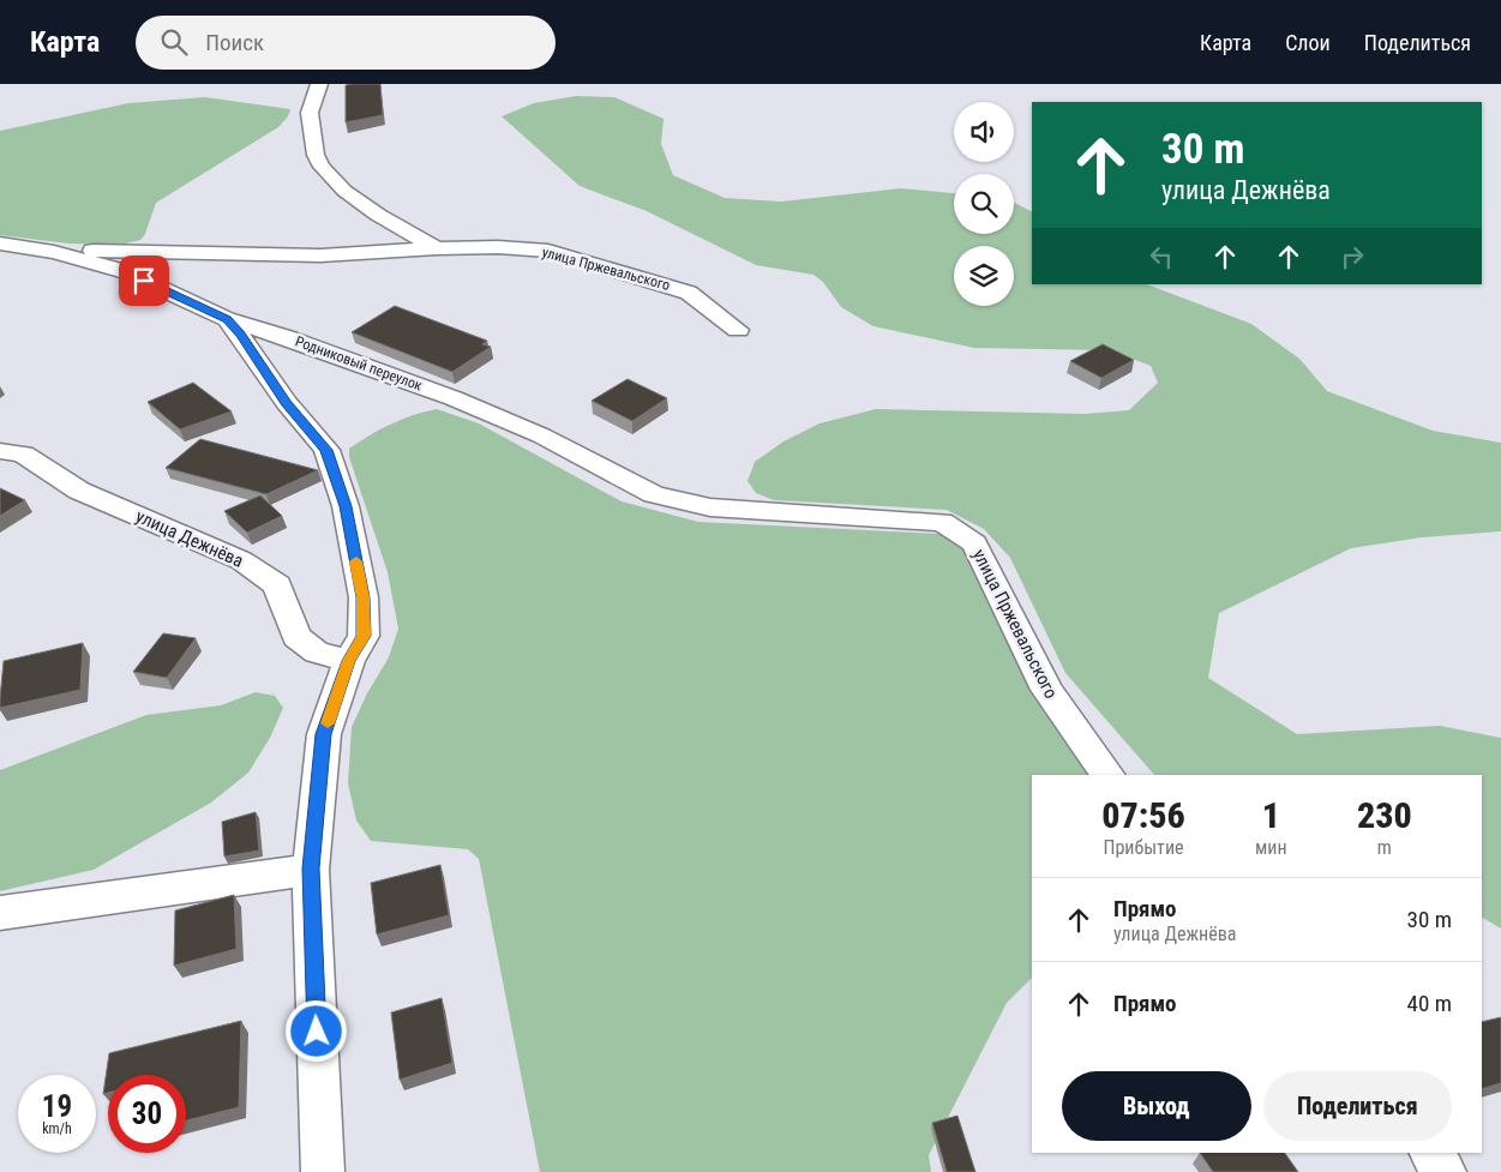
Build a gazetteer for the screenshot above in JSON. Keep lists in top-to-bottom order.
{
  "streets": {
    "street": ["улица Пржевальского", "Родниковый переулок", "улица Дежнёва"]
  },
  "crossings": [
    ["улица Пржевальского", "Родниковый переулок"]
  ],
  "page": {
    "header": "Карта",
    "search": "Поиск",
    "nav": ["Карта", "Слои", "Поделиться"],
    "turn": ["30 m", "улица Дежнёва"],
    "eta": [
      "07:56",
      "Прибытие",
      "1",
      "мин",
      "230",
      "m"
    ],
    "list": [
      {
        "name": "Прямо",
        "note": "улица Дежнёва",
        "value": "30 m"
      },
      {
        "name": "Прямо",
        "value": "40 m"
      }
    ],
    "buttons": ["Выход", "Поделиться"],
    "speed": "19 km/h",
    "limit": "30"
  }
}
